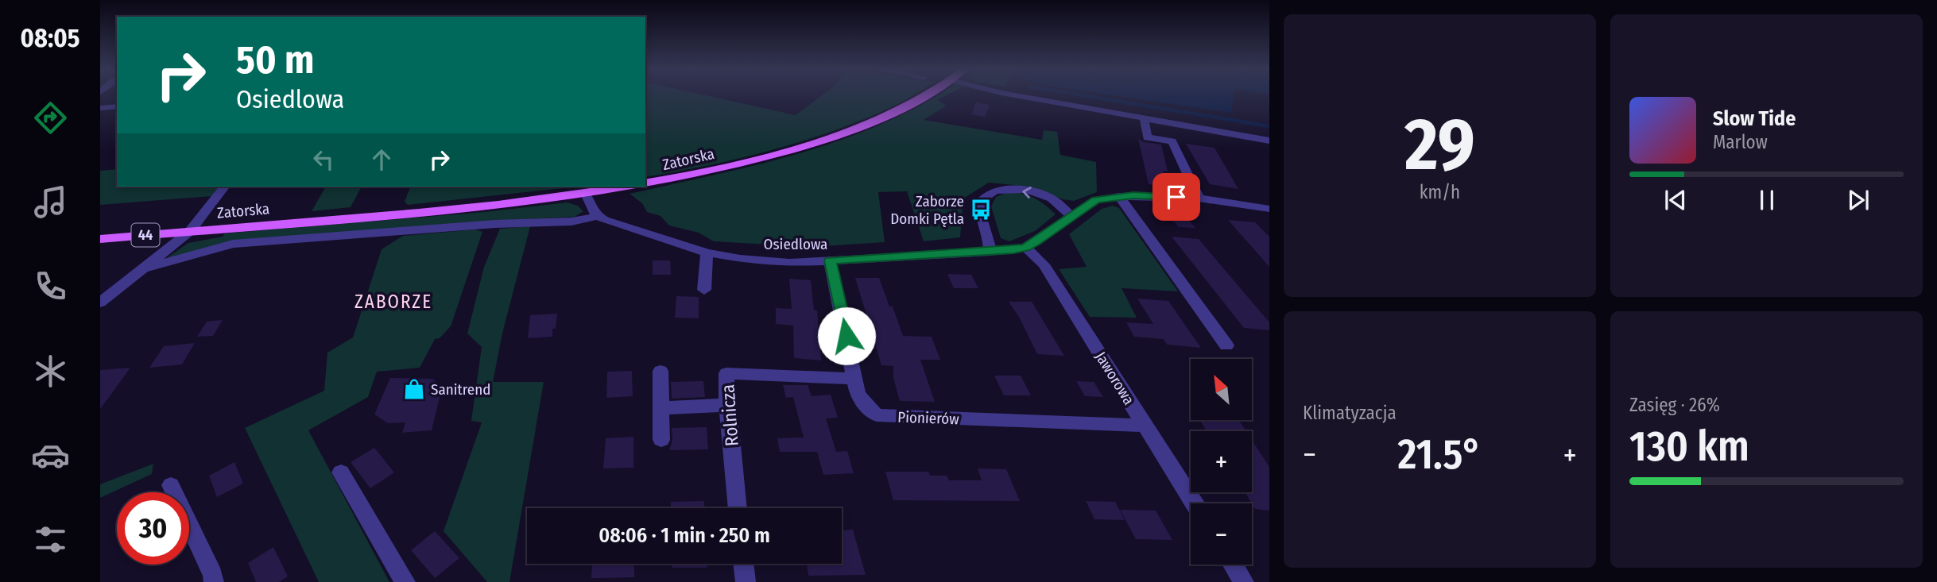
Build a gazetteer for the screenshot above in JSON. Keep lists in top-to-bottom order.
{
  "streets": {
    "main road": ["Zatorska", "44"],
    "street": [
      "Osiedlowa",
      "Jaworowa",
      "Rolnicza",
      "Pionierów"
    ]
  },
  "crossings": [
    ["Osiedlowa", "Jaworowa"],
    ["Osiedlowa", "Pionierów"],
    ["Jaworowa", "Pionierów"],
    ["Rolnicza", "Pionierów"]
  ],
  "districts": ["ZABORZE"],
  "places": {
    "bus stop": ["Zaborze Domki Pętla"],
    "shop": ["Sanitrend"]
  },
  "north": "top left",
  "page": {
    "tabs": "08:05",
    "tile": [
      ["29", "km/h"],
      "Klimatyzacja",
      ["Zasięg · 26%", "130 km"]
    ],
    "turn": ["50 m", "Osiedlowa"],
    "song": ["Slow Tide", "Marlow"],
    "map_buttons": ["+", "−"],
    "heat": ["−", "21.5°", "+"],
    "limit": "30",
    "trip": "08:06 · 1 min · 250 m"
  }
}
